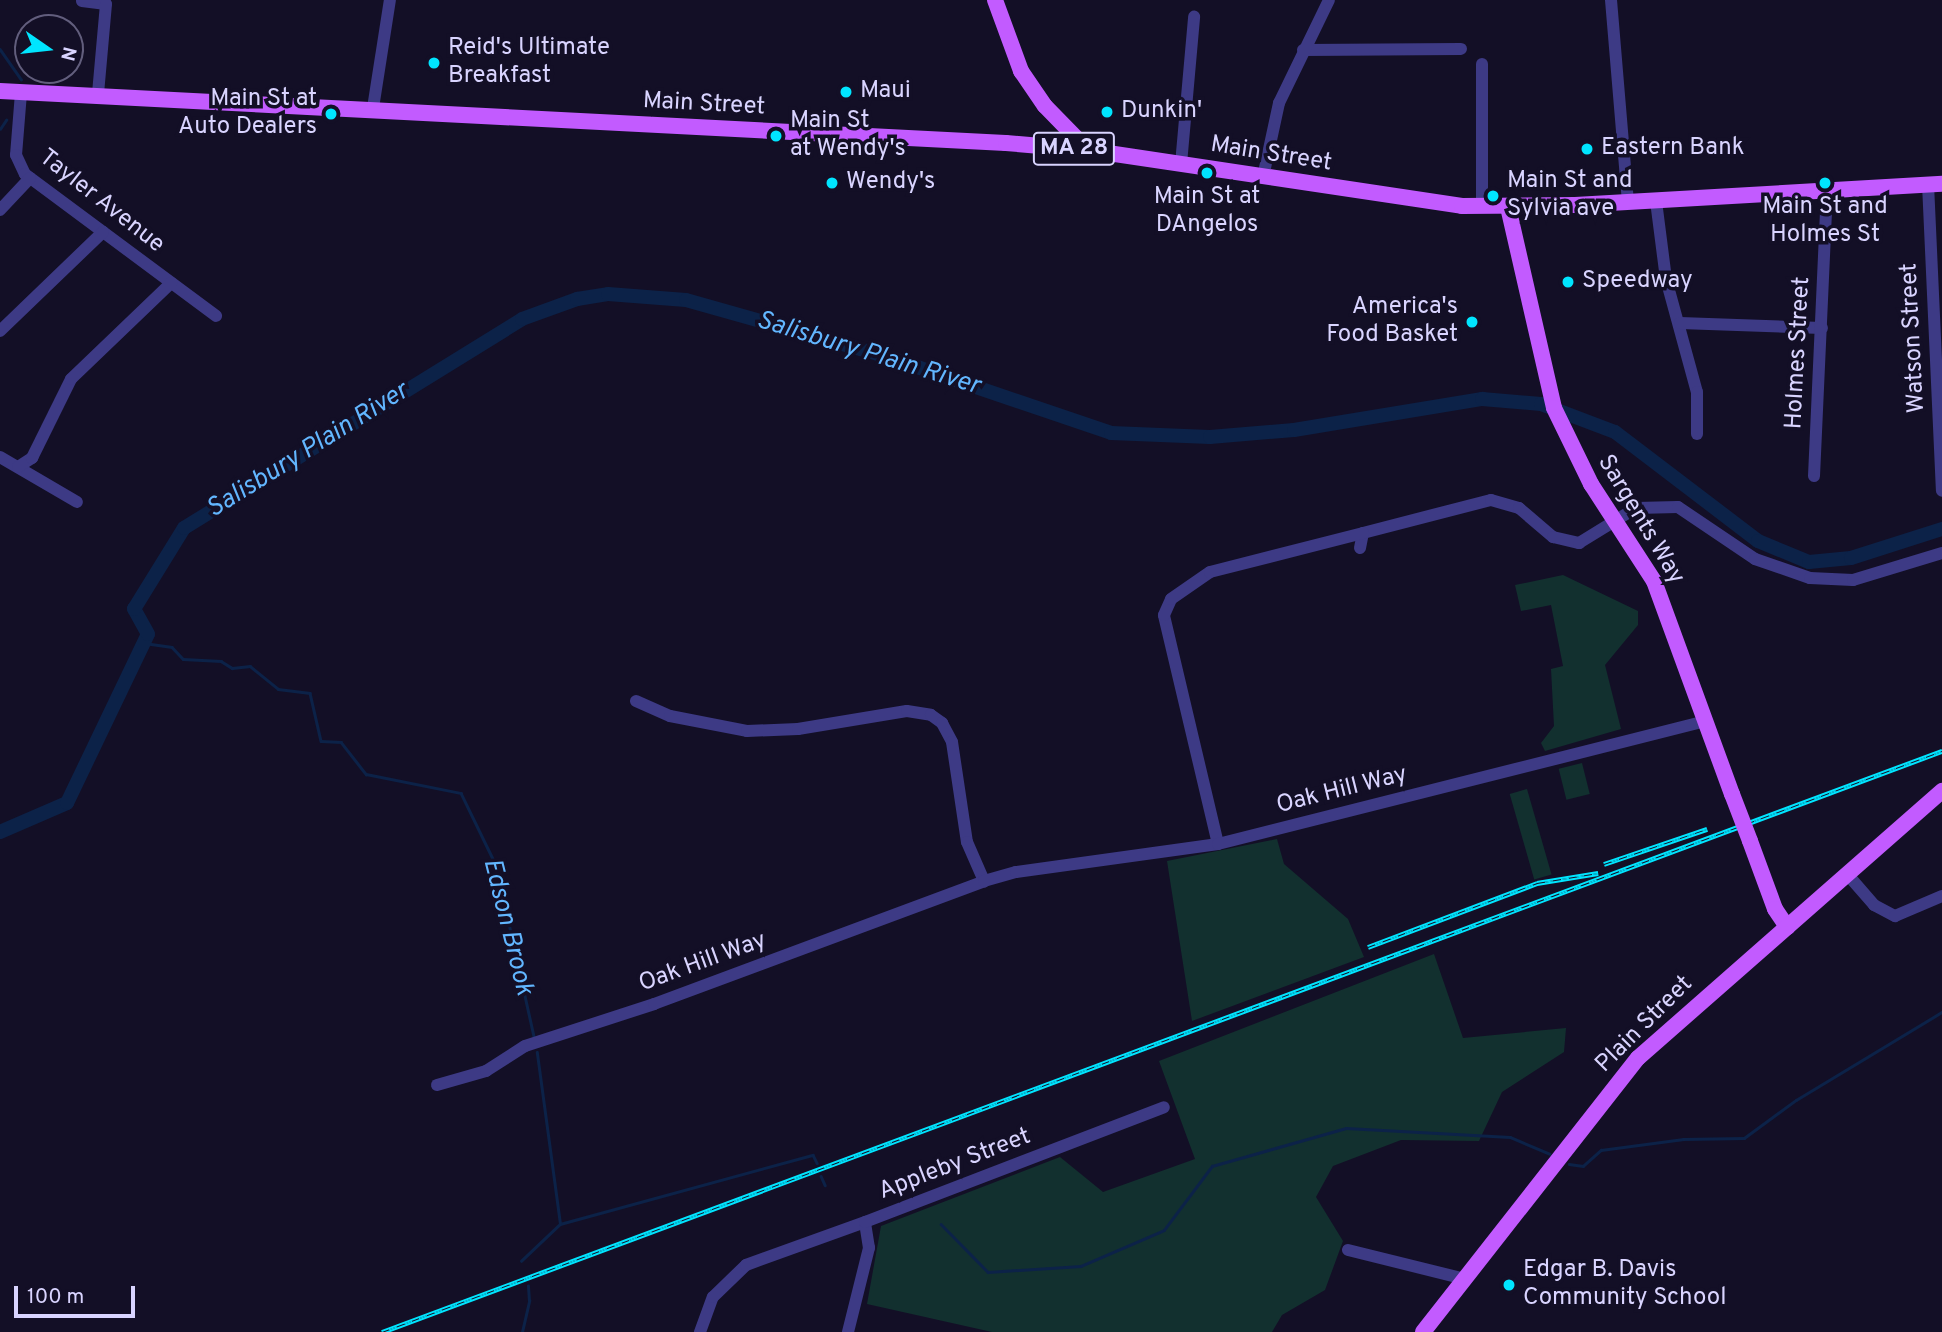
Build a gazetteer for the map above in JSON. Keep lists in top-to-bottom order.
{
  "streets": {
    "main road": [
      "Main Street",
      "MA 28",
      "Sargents Way",
      "Plain Street"
    ],
    "street": [
      "Tayler Avenue",
      "Watson Street",
      "Holmes Street",
      "Oak Hill Way",
      "Appleby Street"
    ]
  },
  "crossings": [
    ["Main Street", "MA 28"],
    ["Main Street", "Watson Street"],
    ["Main Street", "Holmes Street"],
    ["Main Street", "Sargents Way"],
    ["MA 28", "Tayler Avenue"],
    ["Sargents Way", "Oak Hill Way"],
    ["Sargents Way", "Plain Street"]
  ],
  "water": ["Salisbury Plain River", "Edson Brook"],
  "places": [
    "Reid's Ultimate Breakfast",
    "Maui",
    "Dunkin'",
    "Main St at Auto Dealers",
    "Main St at Wendy's",
    "Eastern Bank",
    "Main St at DAngelos",
    "Wendy's",
    "Main St and Holmes St",
    "Main St and Sylvia ave",
    "Speedway",
    "America's Food Basket",
    "Edgar B. Davis Community School"
  ],
  "scale_bar": "100 m",
  "north": "right"
}
